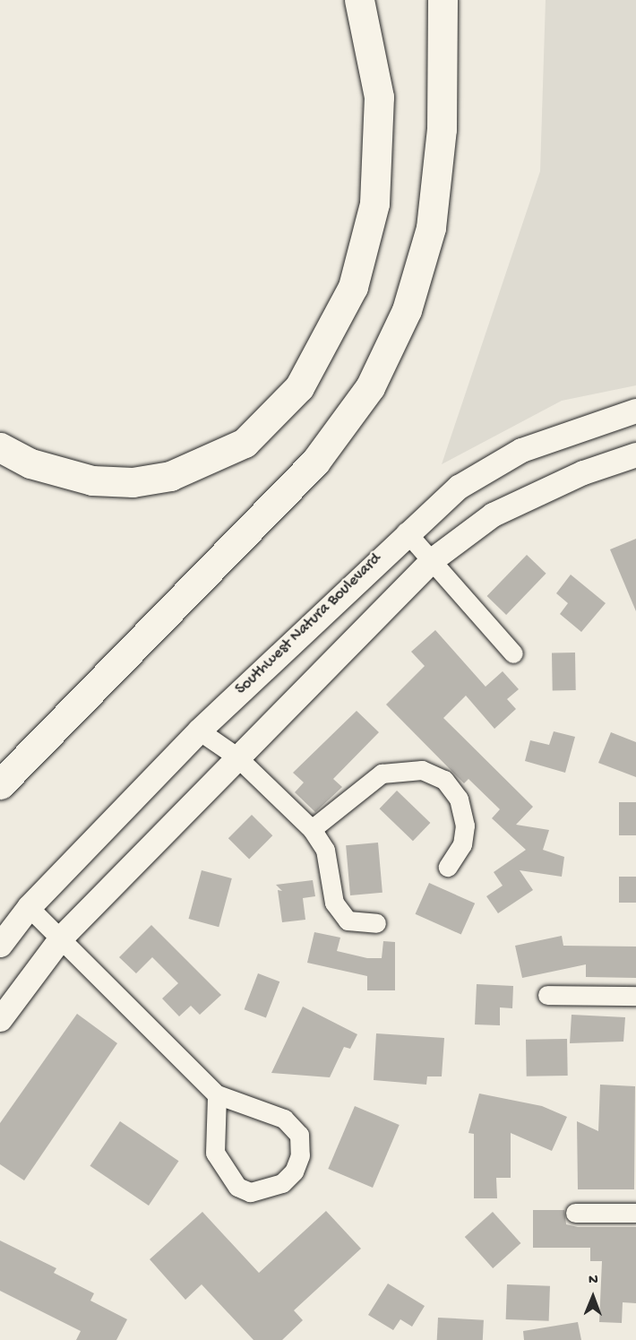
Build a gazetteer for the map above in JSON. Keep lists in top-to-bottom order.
{
  "streets": {
    "street": ["Southwest Natura Boulevard"]
  },
  "north": "top"
}
